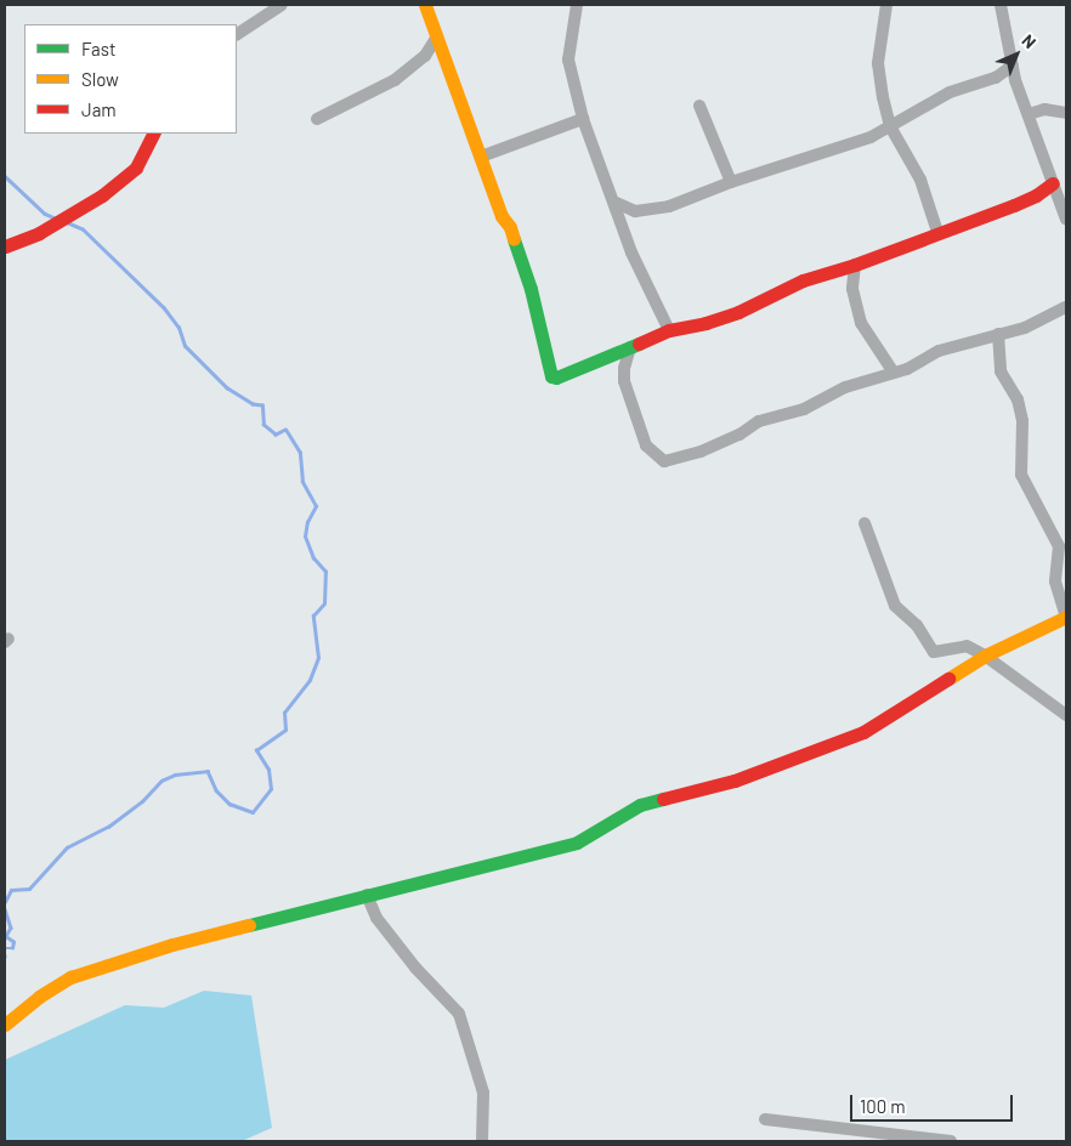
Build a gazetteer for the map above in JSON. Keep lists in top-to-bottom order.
{
  "legend": ["Fast", "Slow", "Jam"],
  "scale_bar": "100 m",
  "north": "top right"
}
